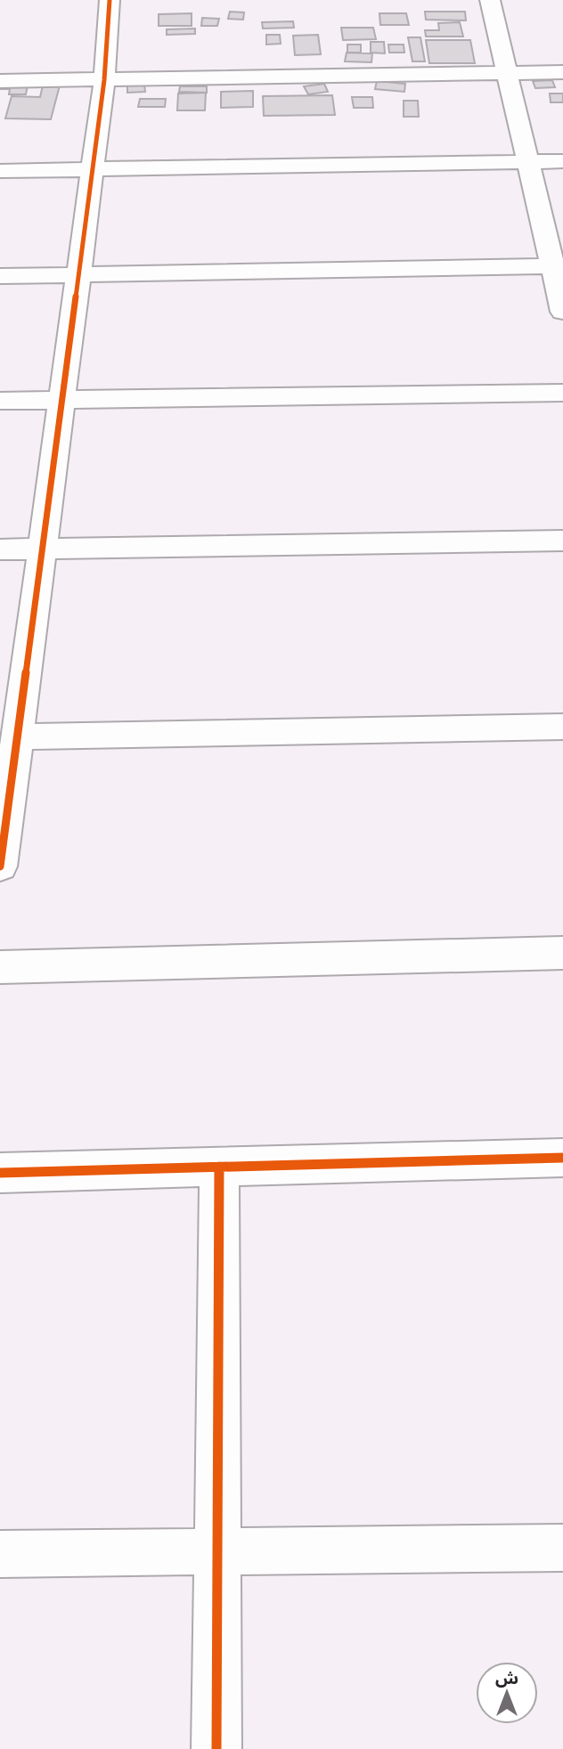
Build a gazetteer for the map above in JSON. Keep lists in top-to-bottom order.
{
  "north": "top"
}
